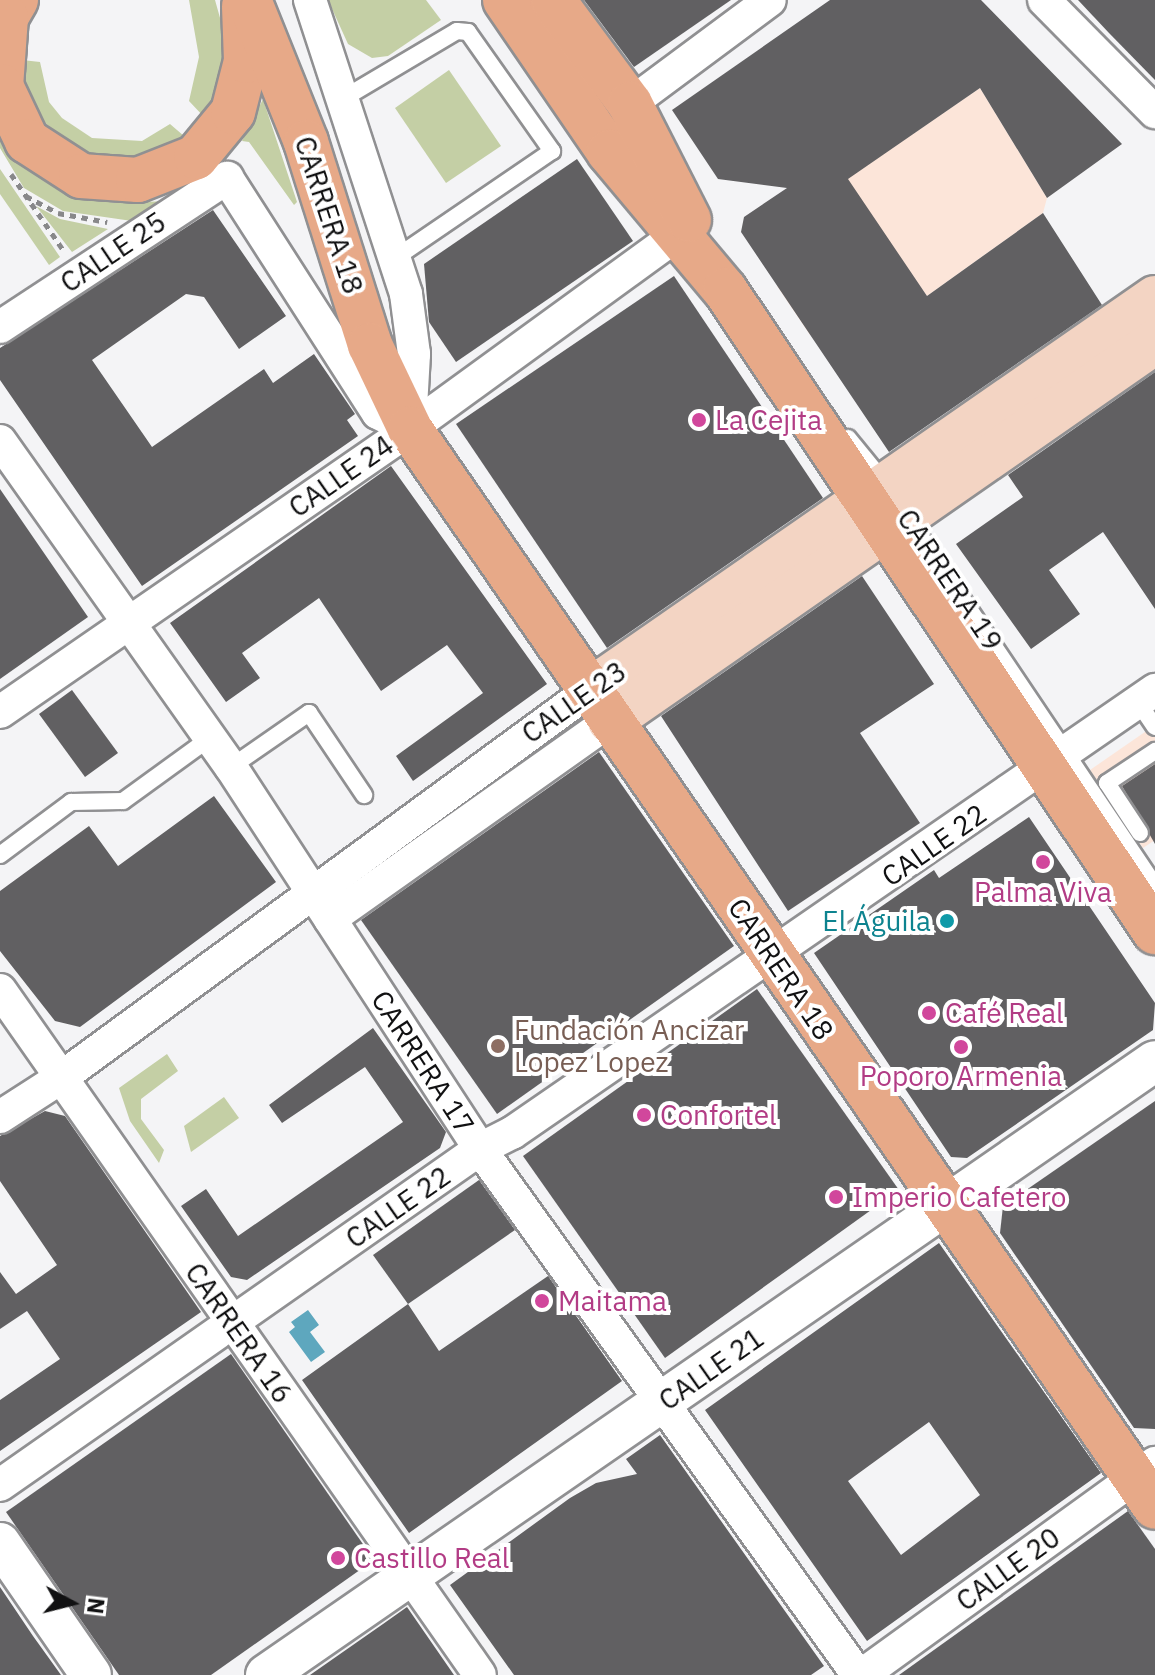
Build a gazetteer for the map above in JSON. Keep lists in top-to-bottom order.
{
  "streets": {
    "main road": ["CARRERA 18", "CARRERA 19", "CALLE 23"],
    "street": [
      "CALLE 25",
      "CALLE 24",
      "CALLE 22",
      "CARRERA 17",
      "CARRERA 16",
      "CALLE 21",
      "CALLE 20"
    ]
  },
  "crossings": [
    ["CARRERA 18", "CALLE 25"],
    ["CARRERA 18", "CALLE 24"],
    ["CARRERA 18", "CALLE 23"],
    ["CARRERA 18", "CALLE 22"],
    ["CARRERA 18", "CALLE 21"],
    ["CARRERA 18", "CALLE 20"],
    ["CALLE 24", "CARRERA 19"],
    ["CALLE 24", "CARRERA 17"],
    ["CARRERA 19", "CALLE 23"],
    ["CARRERA 19", "CALLE 22"],
    ["CALLE 23", "CARRERA 17"],
    ["CALLE 23", "CARRERA 16"],
    ["CALLE 22", "CARRERA 17"],
    ["CALLE 22", "CARRERA 16"],
    ["CARRERA 17", "CALLE 21"],
    ["CARRERA 17", "CALLE 20"],
    ["CARRERA 16", "CALLE 21"]
  ],
  "places": [
    "La Cejita",
    "Palma Viva",
    "El Águila",
    "Café Real",
    "Fundación Ancizar Lopez Lopez",
    "Poporo Armenia",
    "Confortel",
    "Imperio Cafetero",
    "Maitama",
    "Castillo Real"
  ],
  "north": "right"
}
